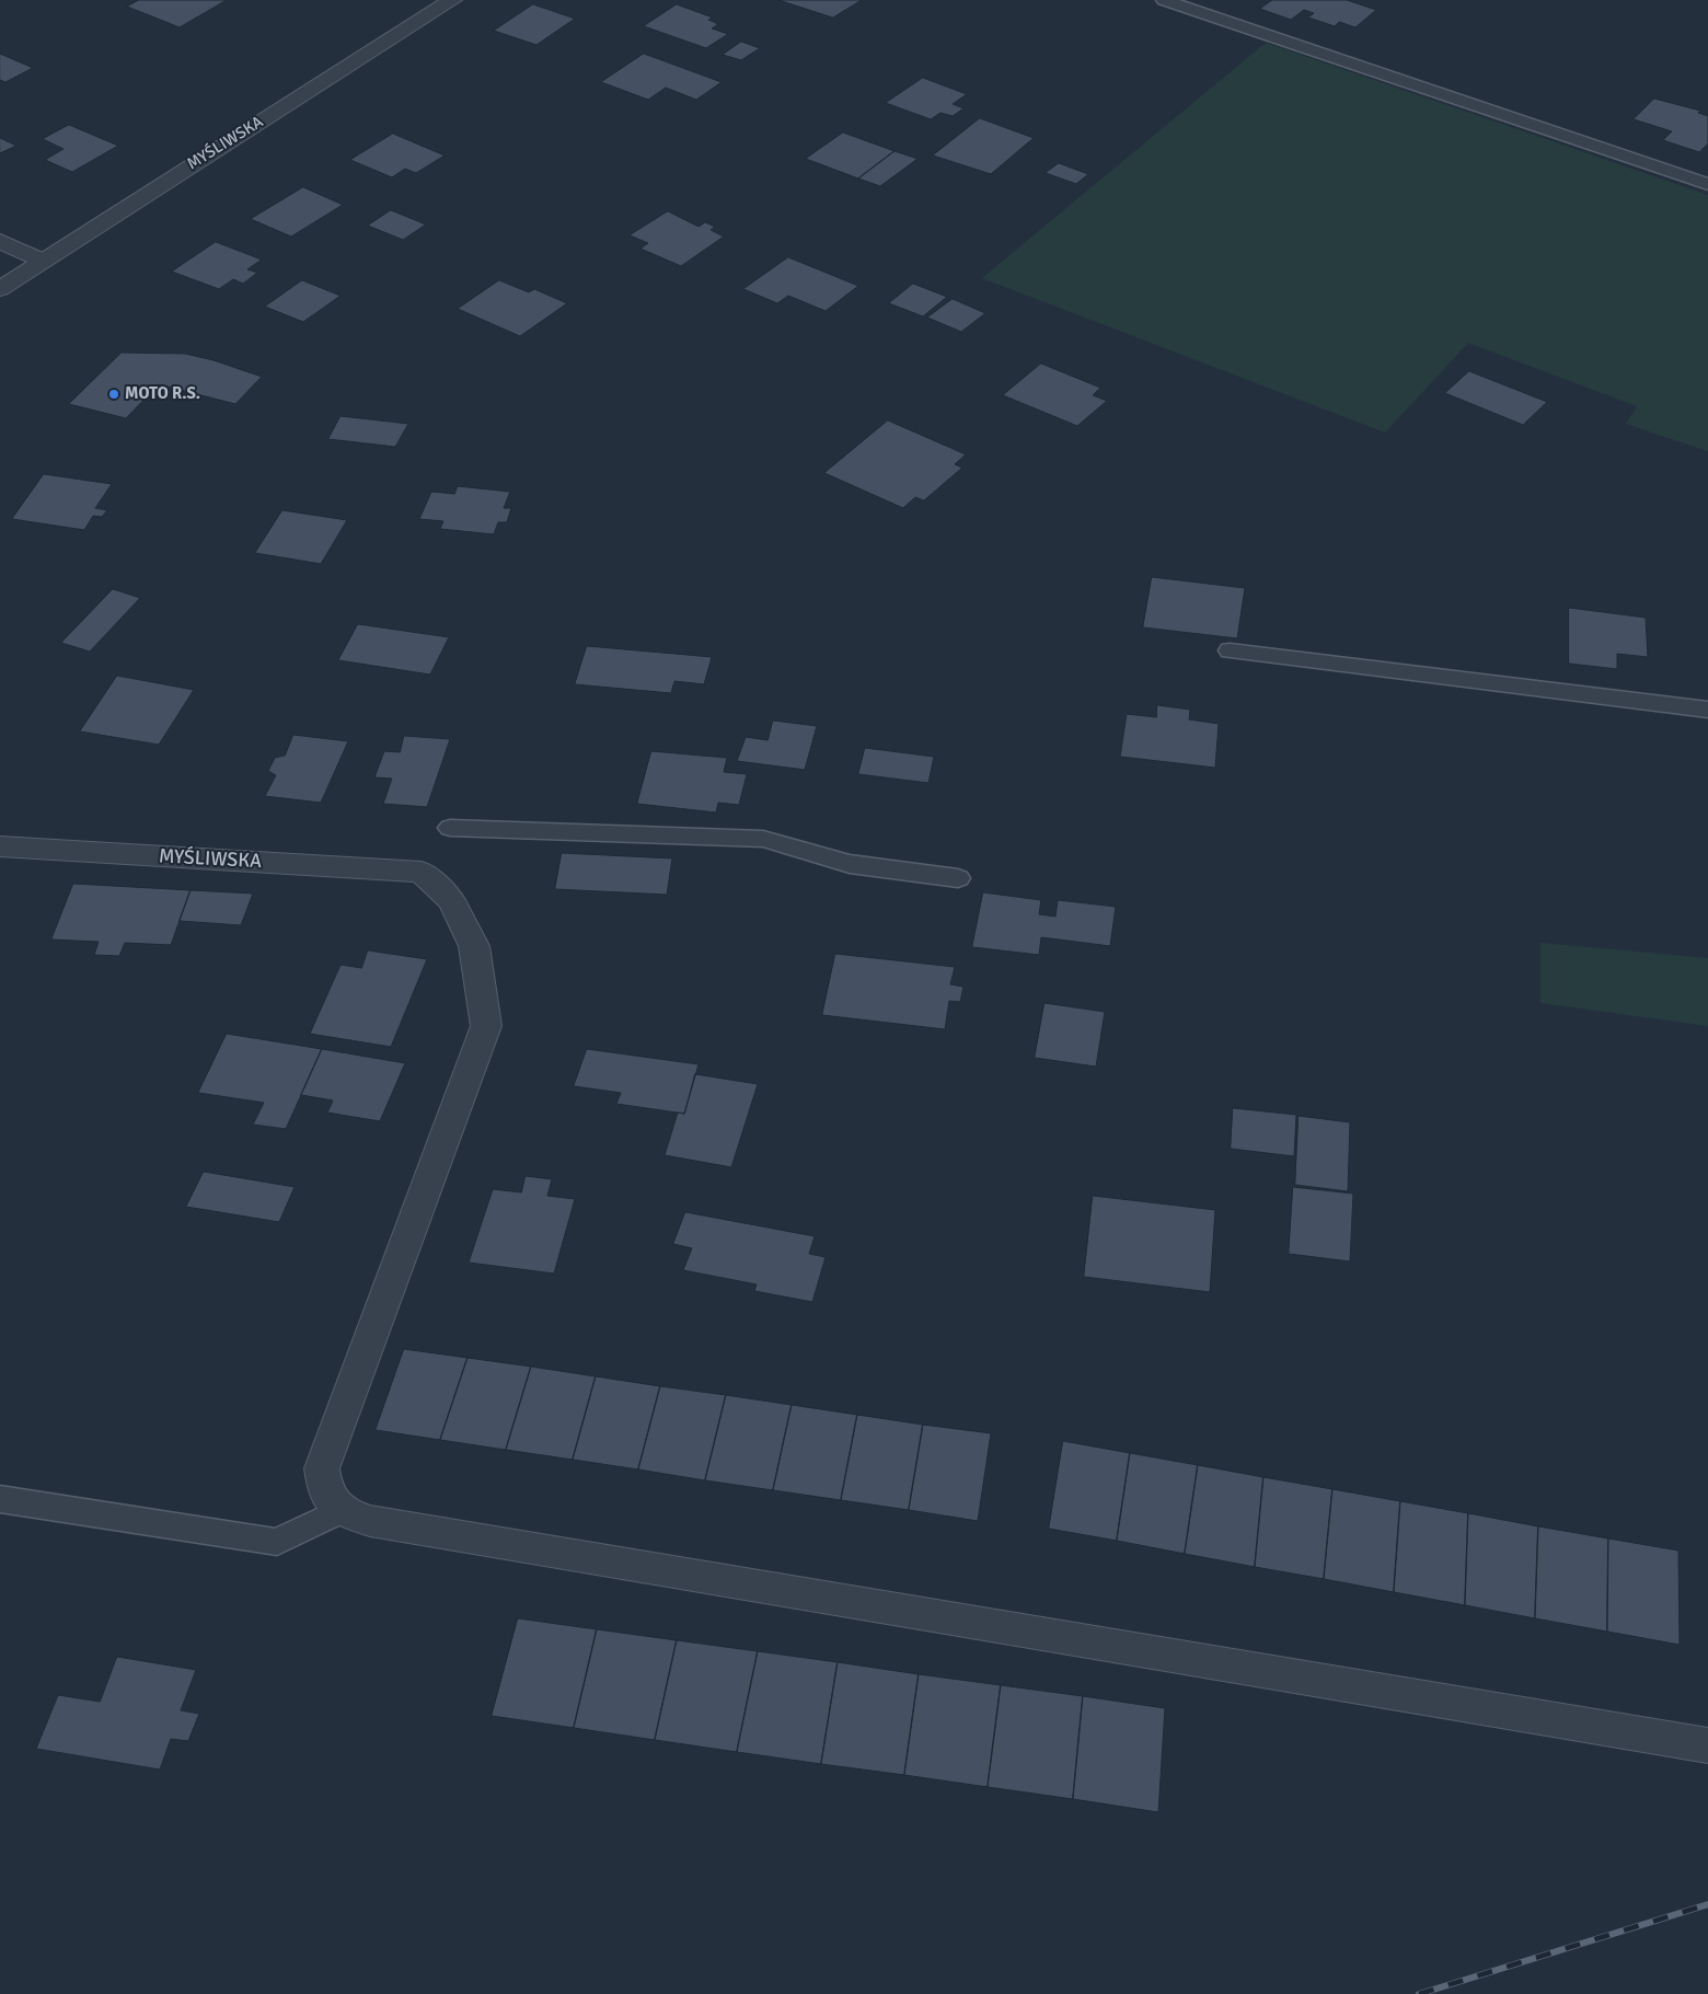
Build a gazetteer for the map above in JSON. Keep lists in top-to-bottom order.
{
  "streets": {
    "street": ["MYŚLIWSKA"]
  },
  "places": ["MOTO R.S."]
}
